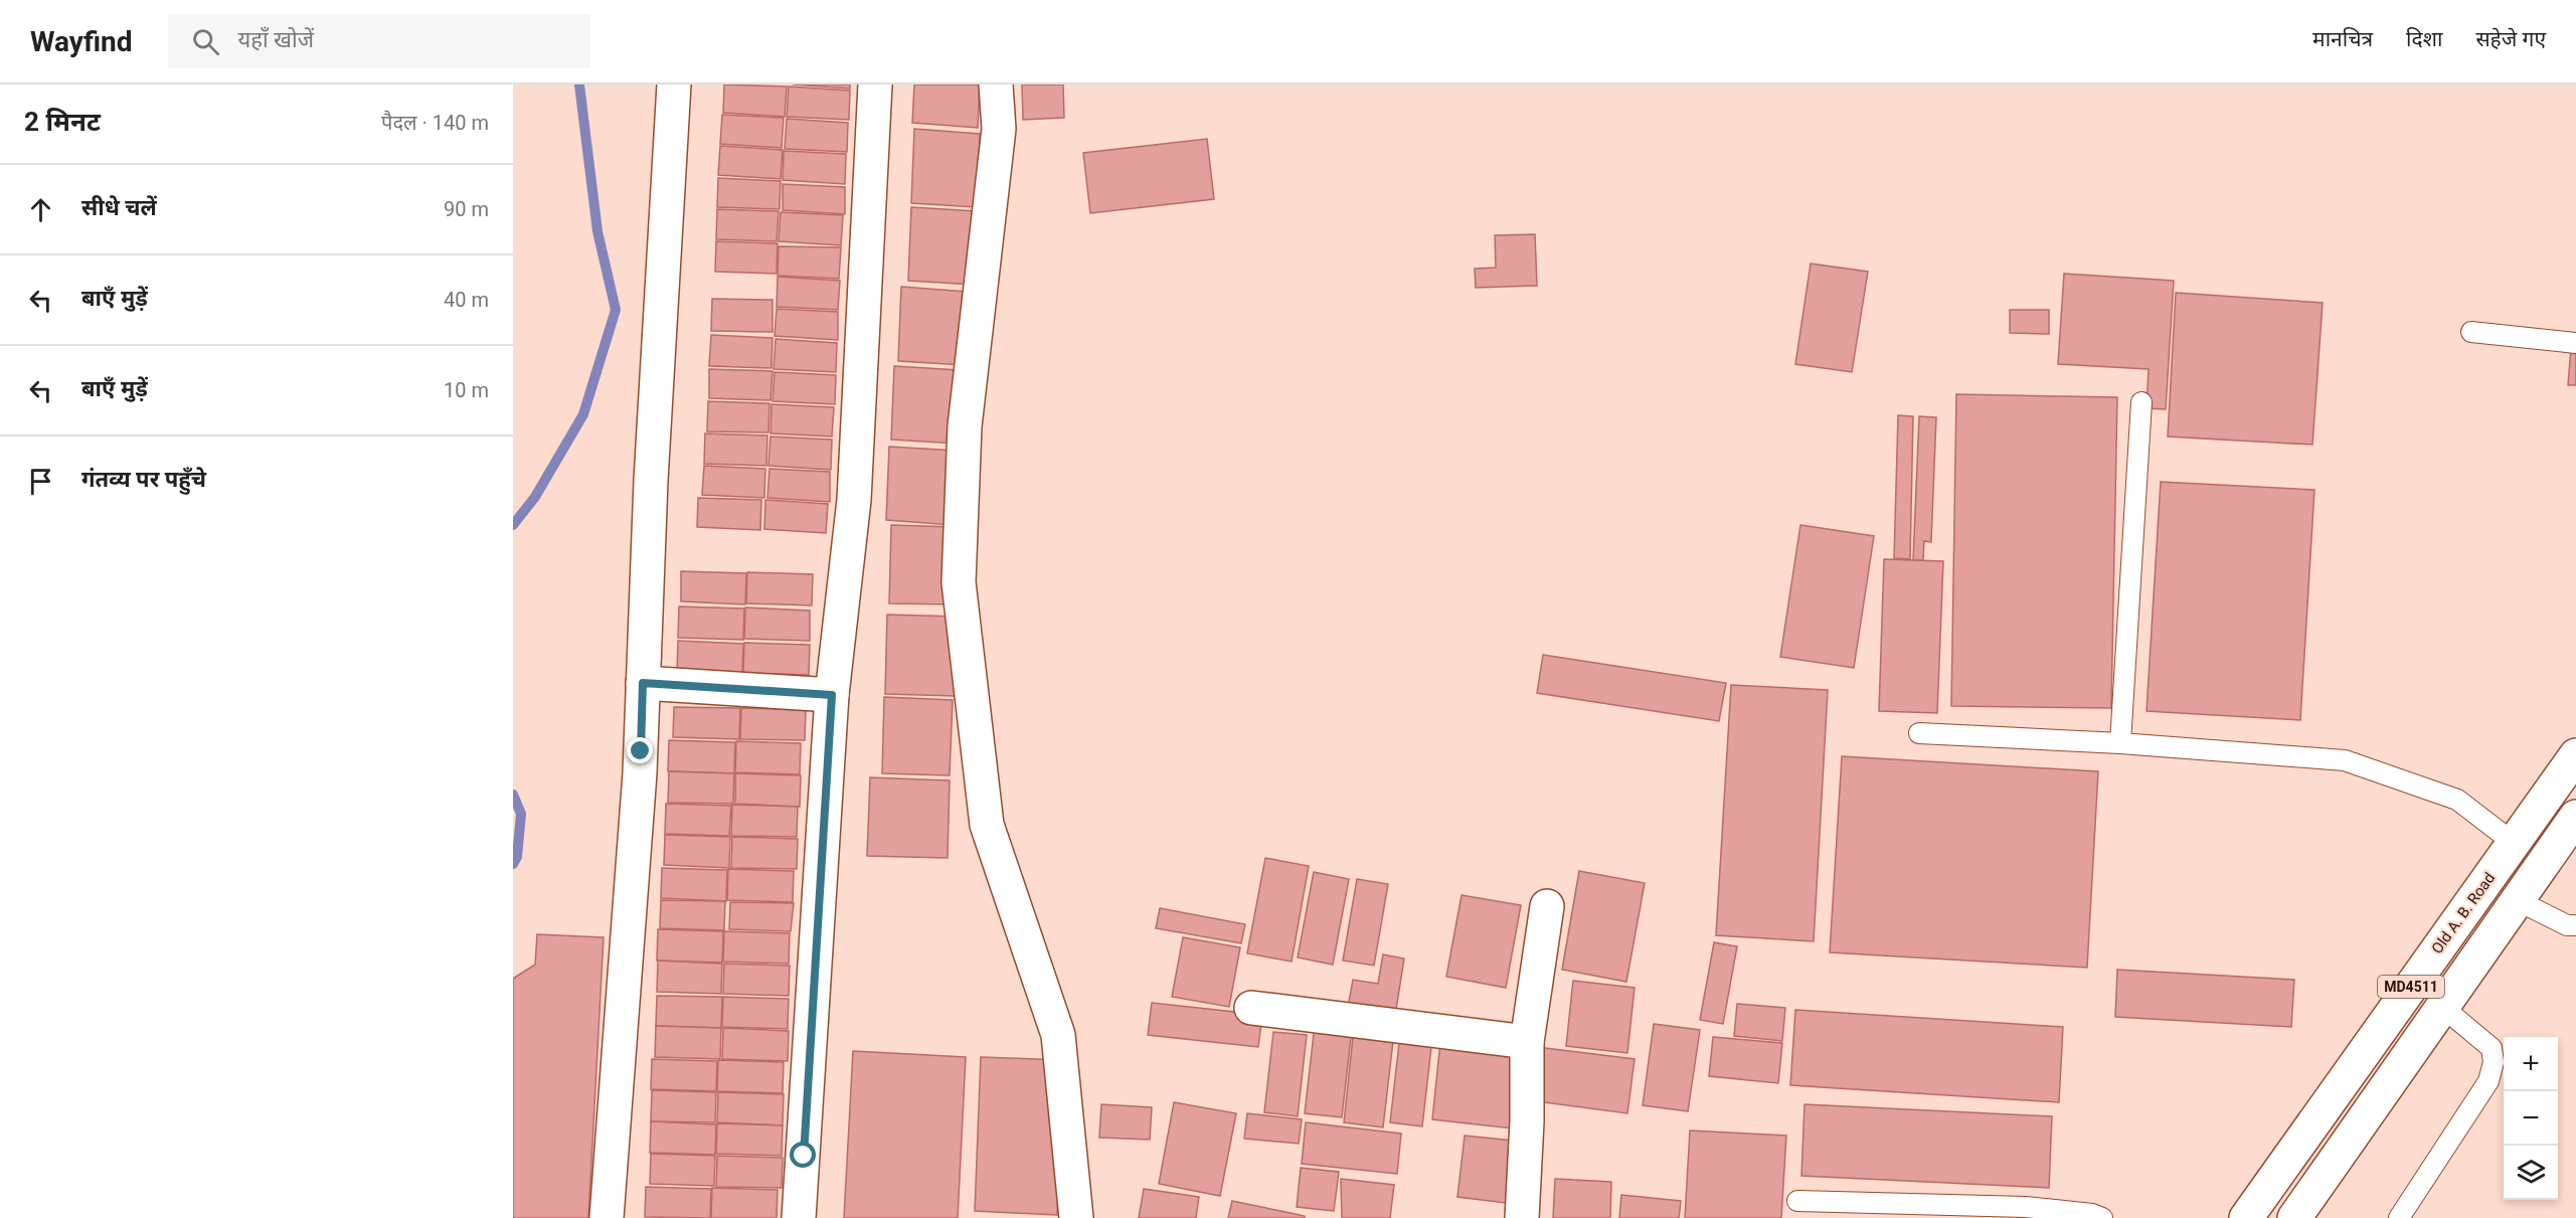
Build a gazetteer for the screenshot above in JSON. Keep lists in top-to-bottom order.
{
  "streets": {
    "street": ["Old A. B. Road", "MD4511"]
  },
  "page": {
    "header": "Wayfind",
    "search": "यहाँ खोजें",
    "nav": ["मानचित्र", "दिशा", "सहेजे गए"],
    "heading": ["2 मिनट", "पैदल · 140 m"],
    "list": [
      ["सीधे चलें", "90 m"],
      ["बाएँ मुड़ें", "40 m"],
      ["बाएँ मुड़ें", "10 m"],
      "गंतव्य पर पहुँचे"
    ],
    "map_buttons": ["+", "−"]
  }
}
